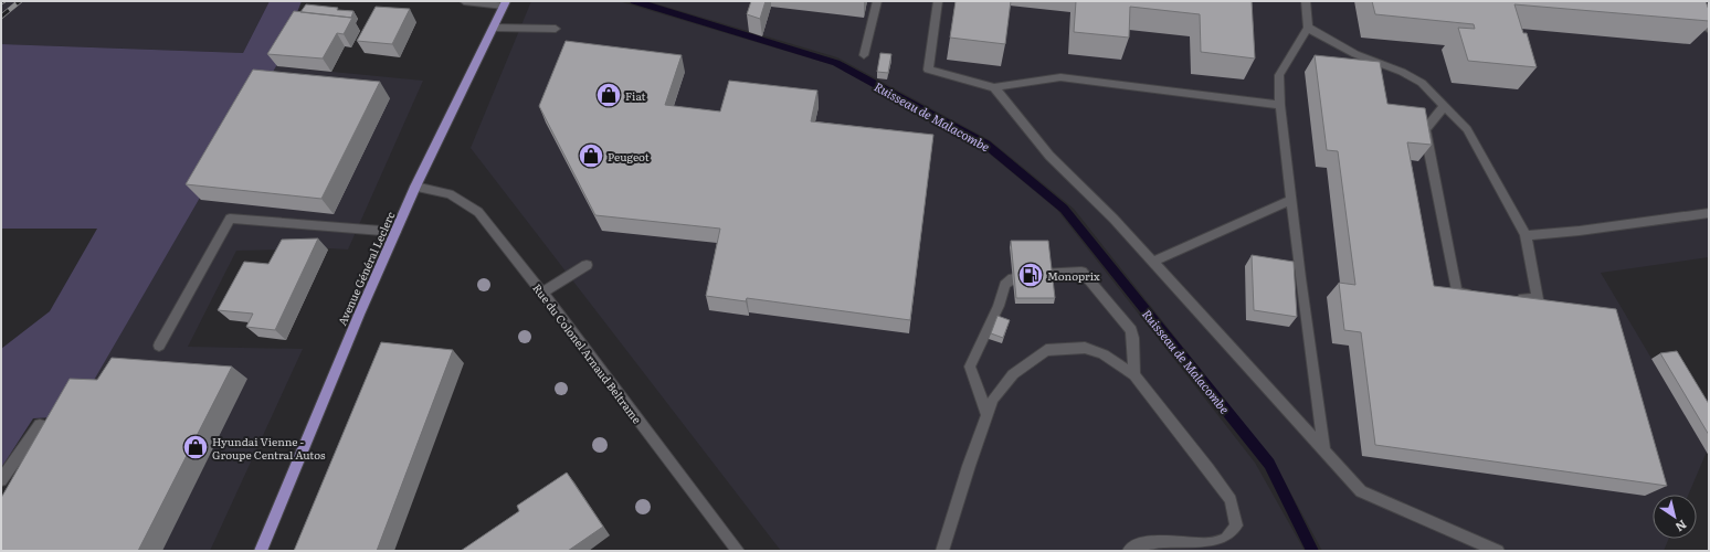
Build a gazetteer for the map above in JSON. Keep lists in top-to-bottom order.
{
  "streets": {
    "main road": ["Avenue Général Leclerc"],
    "street": ["Rue du Colonel Arnaud Beltrame"]
  },
  "crossings": [
    ["Avenue Général Leclerc", "Rue du Colonel Arnaud Beltrame"]
  ],
  "water": ["Ruisseau de Malacombe"],
  "places": {
    "shop": ["Fiat", "Peugeot", "Hyundai Vienne - Groupe Central Autos"],
    "fuel station": ["Monoprix"]
  },
  "north": "bottom right"
}
